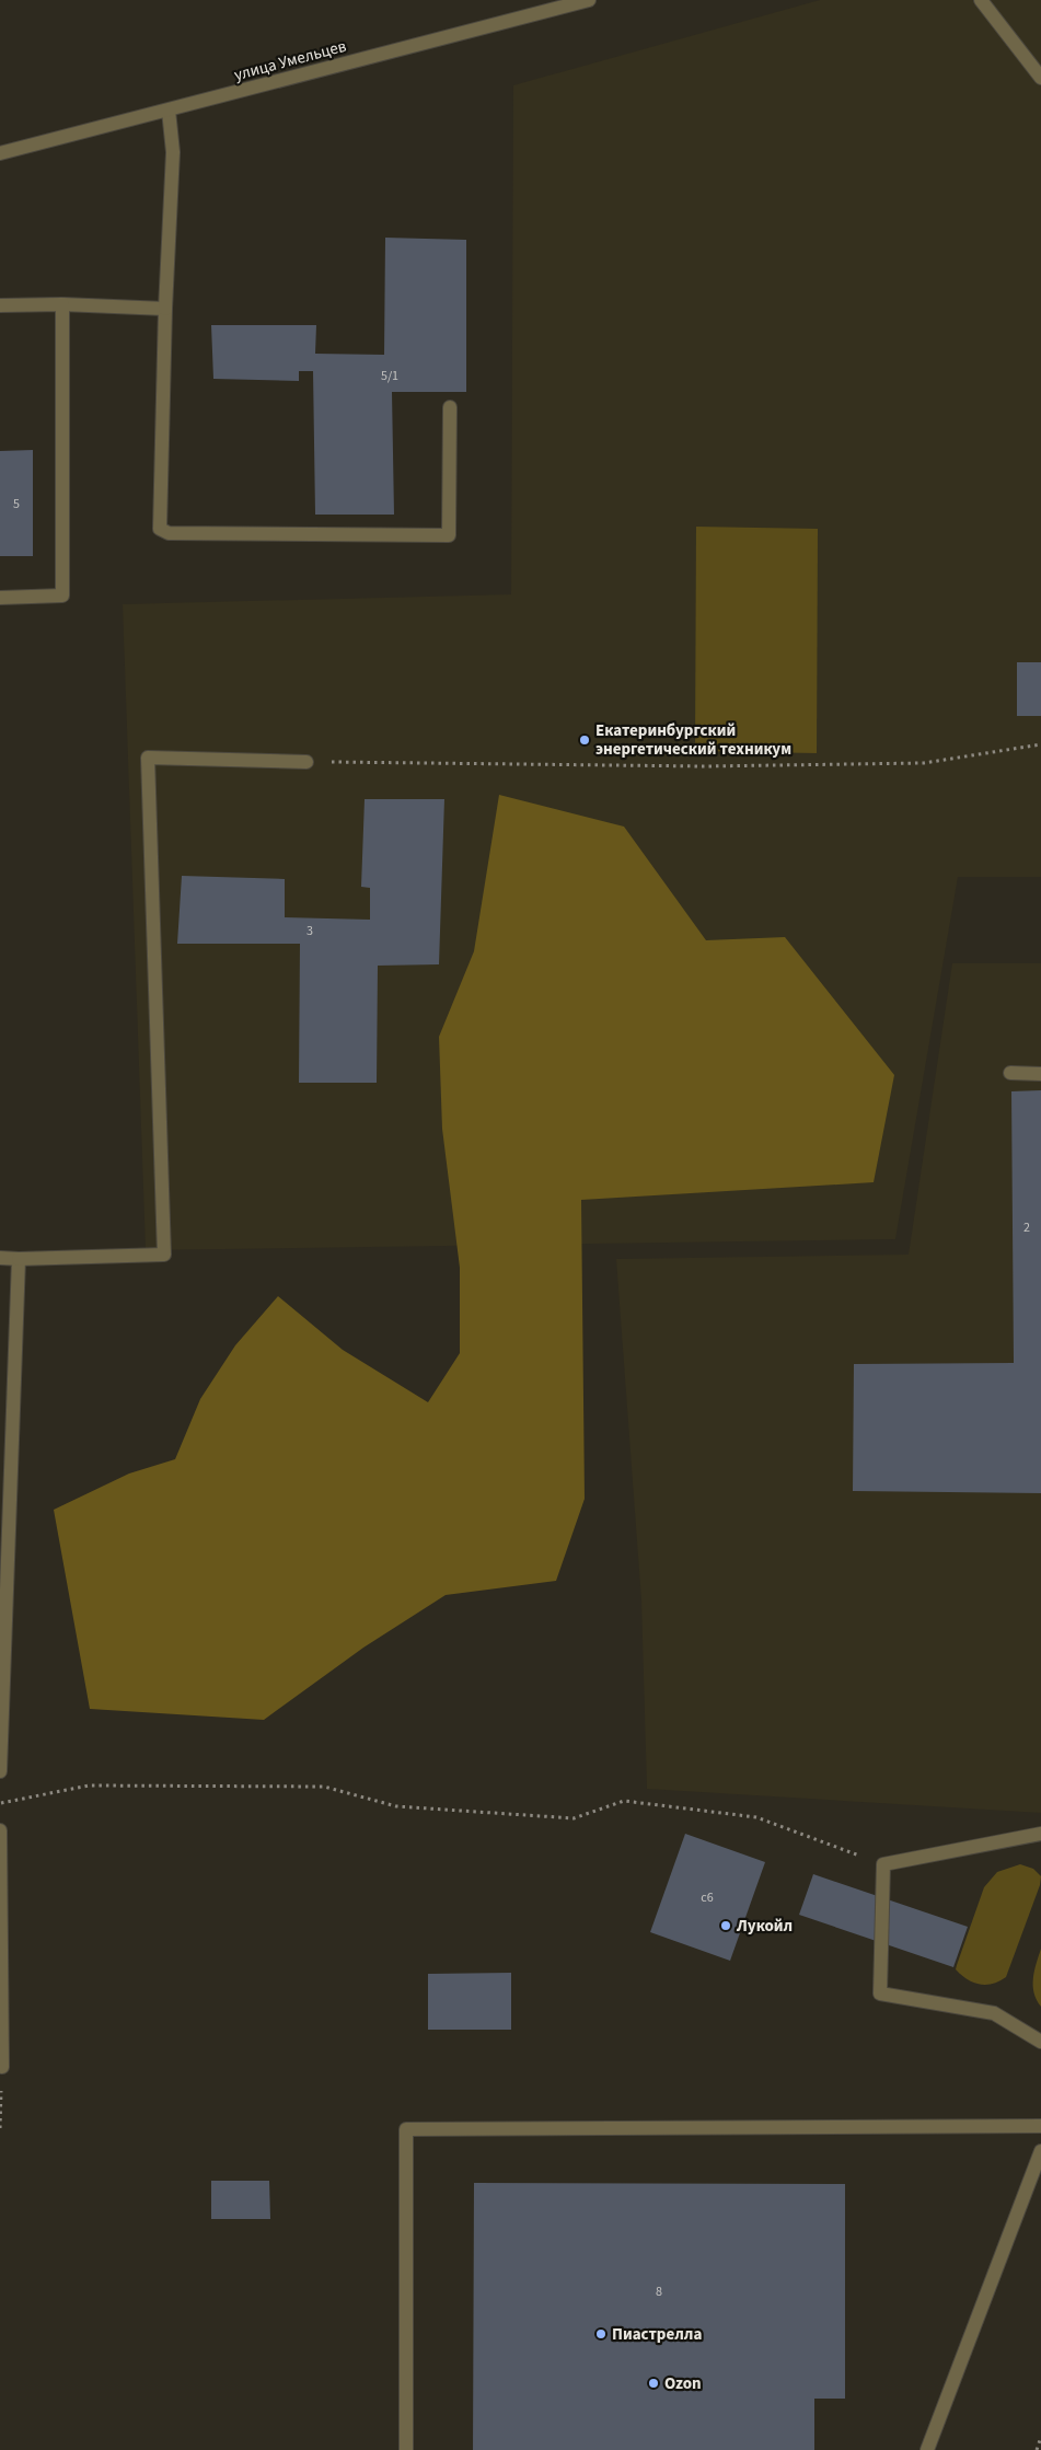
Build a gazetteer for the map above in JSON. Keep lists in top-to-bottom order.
{
  "streets": {
    "street": ["улица Умельцев"]
  },
  "places": [
    "Екатеринбургский энергетический техникум",
    "Лукойл",
    "Пиастрелла",
    "Ozon"
  ],
  "house_numbers": [
    "5/1",
    "5",
    "3",
    "2",
    "с6",
    "8"
  ]
}
